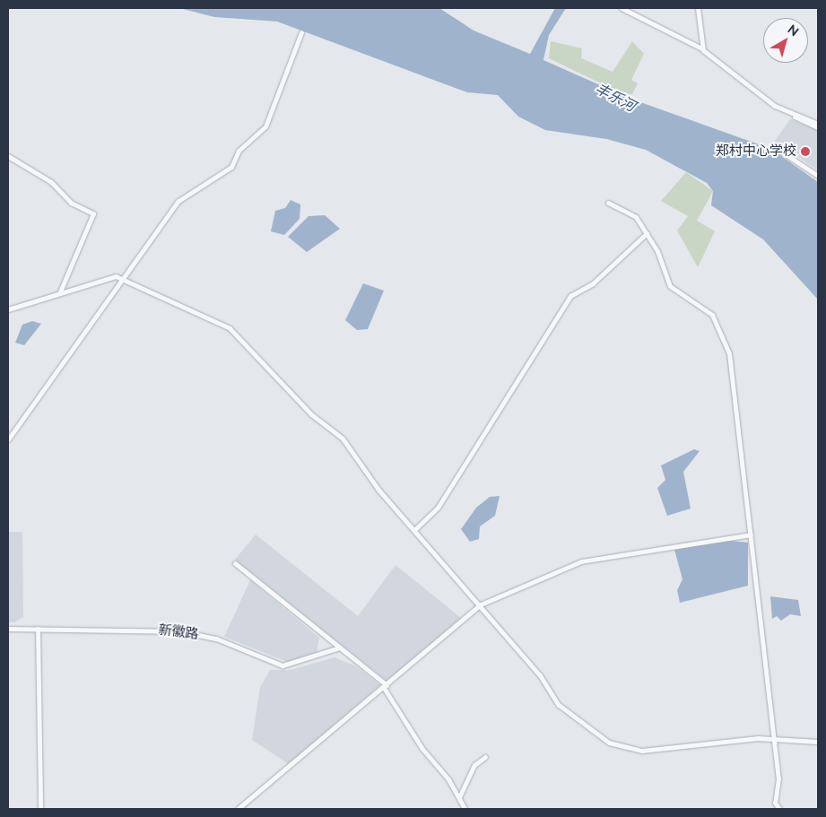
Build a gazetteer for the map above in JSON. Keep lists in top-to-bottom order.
{
  "streets": {
    "street": ["新徽路"]
  },
  "water": ["丰乐河"],
  "places": ["郑村中心学校"],
  "north": "top right"
}
